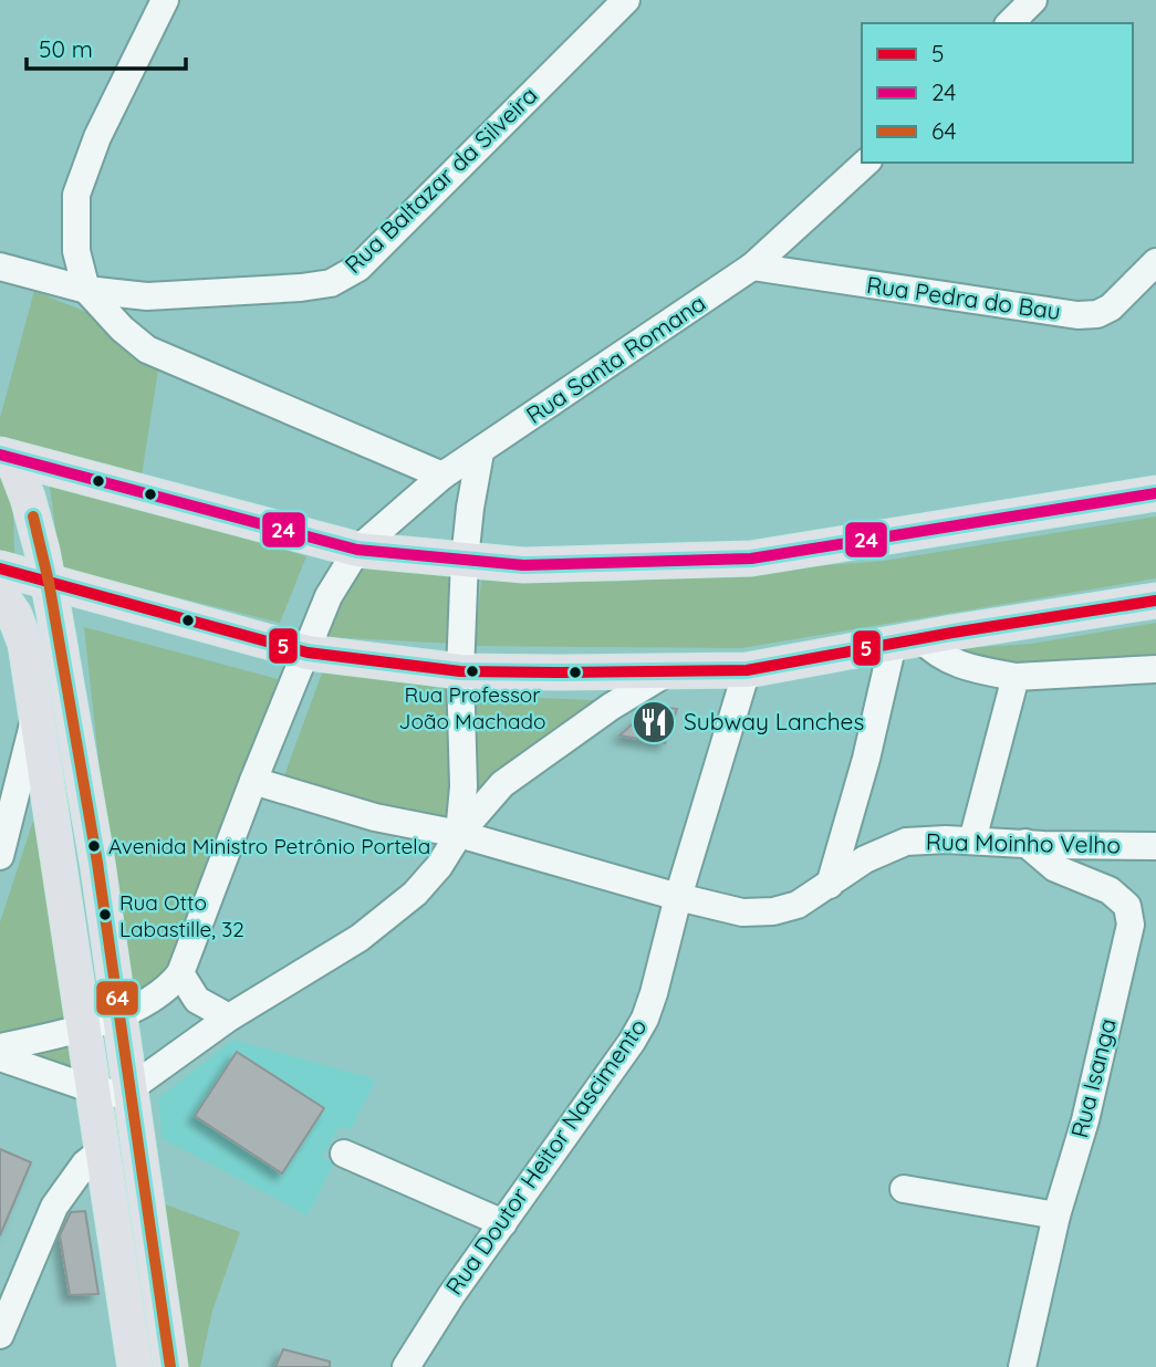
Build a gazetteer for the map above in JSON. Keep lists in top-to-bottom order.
{
  "streets": {
    "street": [
      "Rua Baltazar da Silveira",
      "Rua Pedra do Bau",
      "Rua Santa Romana",
      "Rua Moinho Velho",
      "Rua Isanga",
      "Rua Doutor Heitor Nascimento"
    ]
  },
  "crossings": [
    ["Rua Pedra do Bau", "Rua Santa Romana"],
    ["Rua Santa Romana", "Rua Moinho Velho"],
    ["Rua Moinho Velho", "Rua Isanga"],
    ["Rua Moinho Velho", "Rua Doutor Heitor Nascimento"]
  ],
  "places": {
    "other": ["Rua Professor João Machado", "Avenida Ministro Petrônio Portela", "Rua Otto Labastille, 32"],
    "restaurant": ["Subway Lanches"]
  },
  "lines": ["transit line 24", "transit line 64", "transit line 5"],
  "legend": ["5", "24", "64"],
  "scale_bar": "50 m"
}
